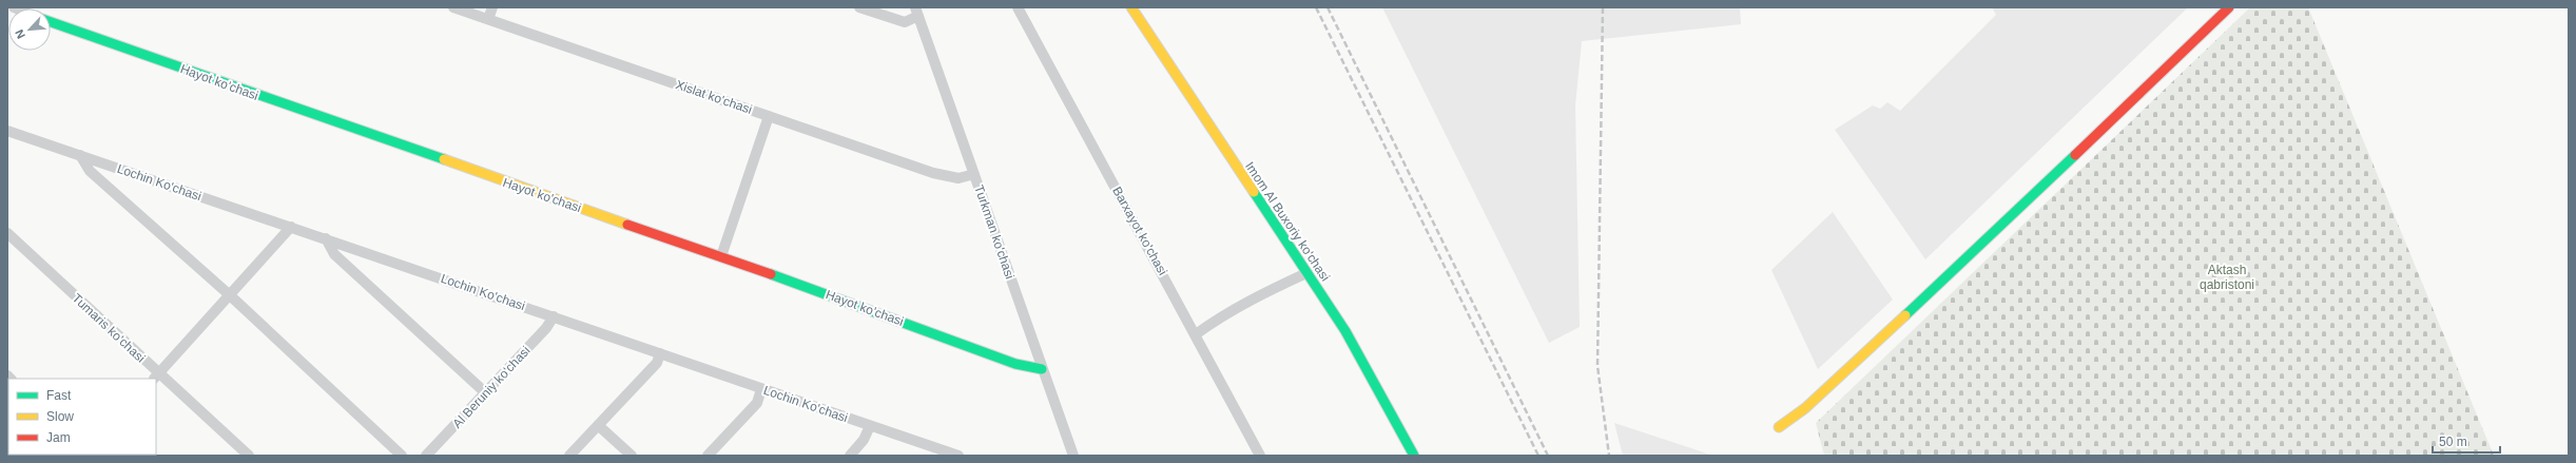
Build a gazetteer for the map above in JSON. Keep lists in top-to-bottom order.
{
  "streets": {
    "street": [
      "Hayot ko'chasi",
      "Xislat ko'chasi",
      "Lochin Ko'chasi",
      "Imom Al Buxoriy ko'chasi",
      "Barxayot ko'chasi",
      "Turkman ko'chasi",
      "Tumaris ko'chasi",
      "Al Beruniy ko'chasi"
    ]
  },
  "crossings": [
    ["Hayot ko'chasi", "Turkman ko'chasi"],
    ["Xislat ko'chasi", "Turkman ko'chasi"],
    ["Lochin Ko'chasi", "Al Beruniy ko'chasi"]
  ],
  "parks": ["Aktash qabristoni"],
  "legend": ["Fast", "Slow", "Jam"],
  "scale_bar": "50 m",
  "north": "bottom left"
}
